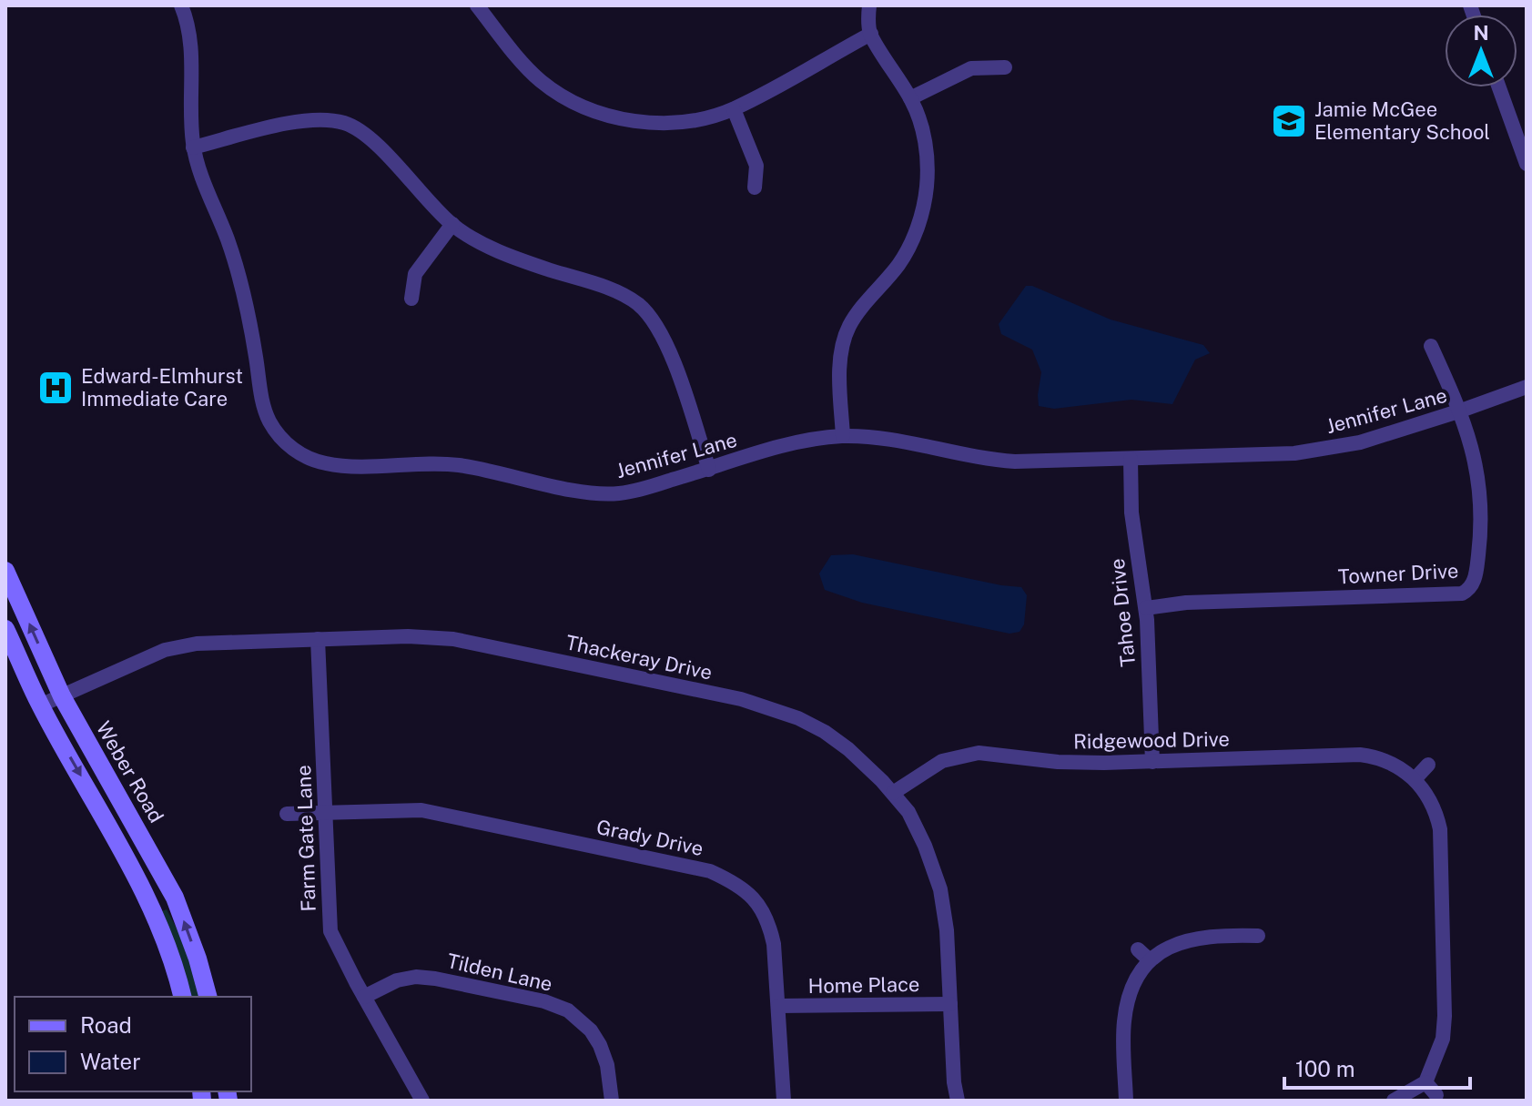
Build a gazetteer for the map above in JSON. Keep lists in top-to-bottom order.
{
  "streets": {
    "main road": ["Weber Road"],
    "street": [
      "Jennifer Lane",
      "Towner Drive",
      "Tahoe Drive",
      "Thackeray Drive",
      "Ridgewood Drive",
      "Grady Drive",
      "Farm Gate Lane",
      "Tilden Lane",
      "Home Place"
    ]
  },
  "crossings": [
    ["Jennifer Lane", "Towner Drive"],
    ["Jennifer Lane", "Tahoe Drive"],
    ["Towner Drive", "Tahoe Drive"],
    ["Tahoe Drive", "Ridgewood Drive"],
    ["Thackeray Drive", "Ridgewood Drive"],
    ["Thackeray Drive", "Weber Road"],
    ["Thackeray Drive", "Farm Gate Lane"],
    ["Thackeray Drive", "Home Place"],
    ["Grady Drive", "Farm Gate Lane"],
    ["Grady Drive", "Home Place"],
    ["Farm Gate Lane", "Tilden Lane"]
  ],
  "places": {
    "school or university": ["Jamie McGee Elementary School"],
    "hospital": ["Edward-Elmhurst Immediate Care"]
  },
  "legend": ["Road", "Water"],
  "scale_bar": "100 m",
  "north": "top"
}
